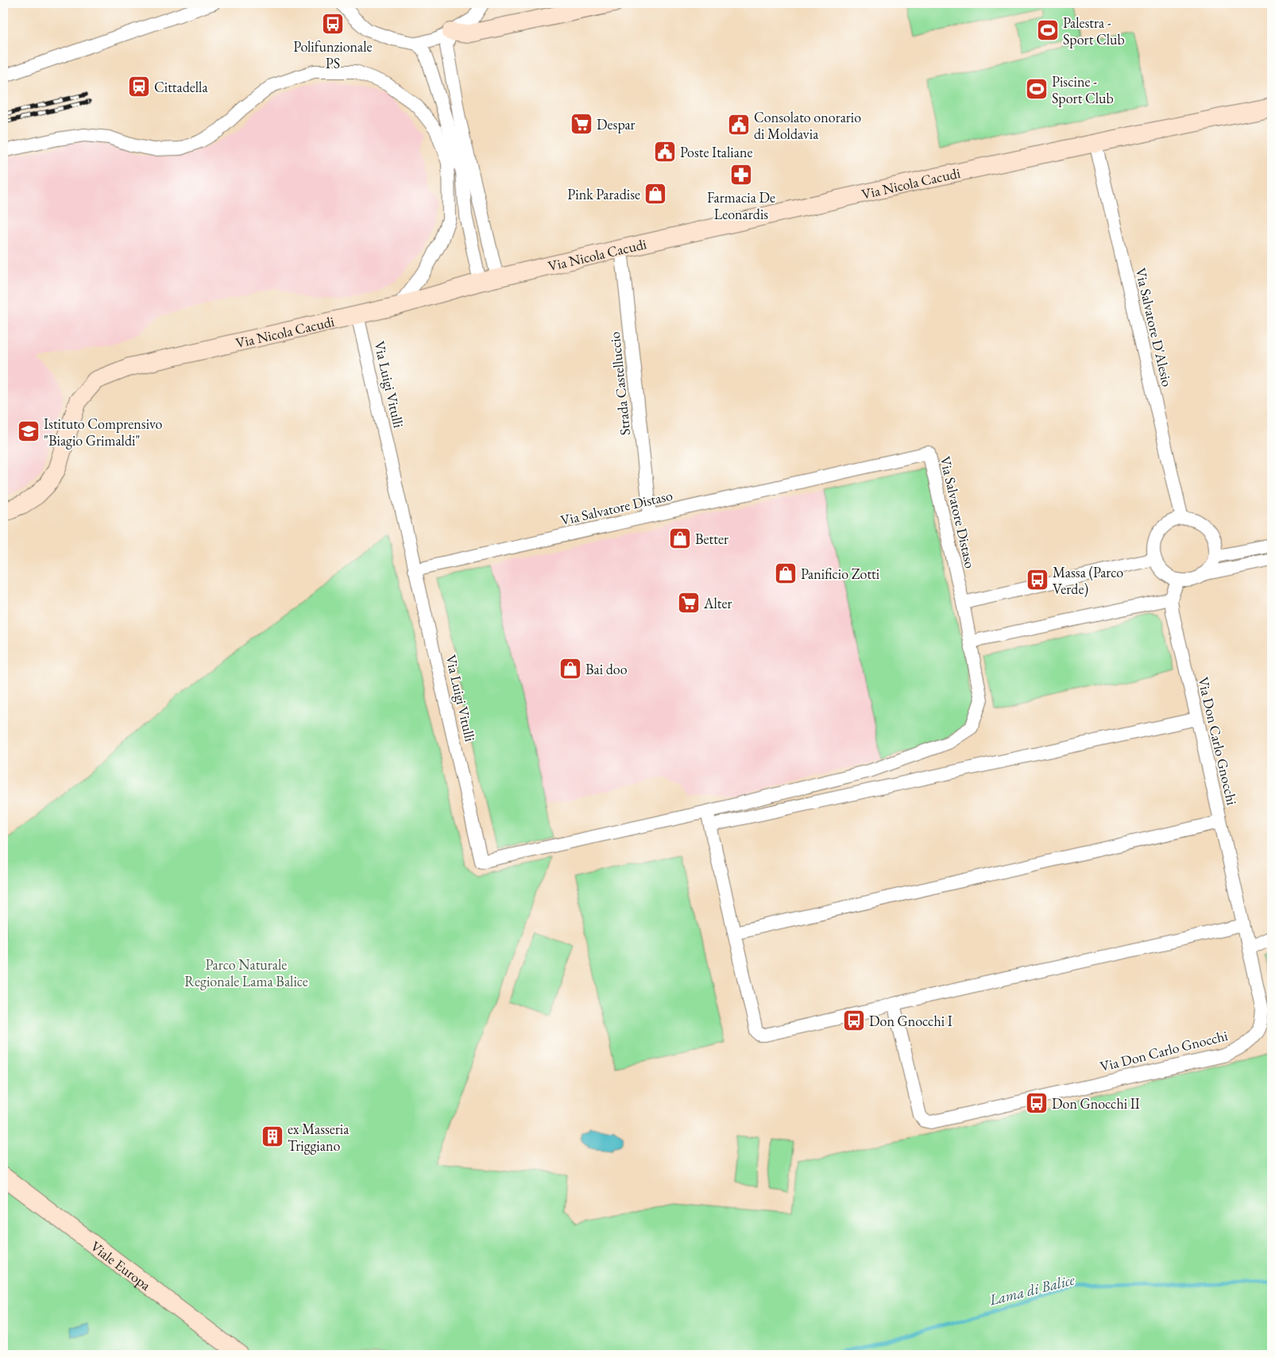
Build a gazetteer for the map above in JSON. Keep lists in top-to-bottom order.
{
  "streets": {
    "street": [
      "Via Nicola Cacudi",
      "Via Salvatore D'Alesio",
      "Strada Castelluccio",
      "Via Luigi Vitulli",
      "Via Salvatore Distaso",
      "Via Don Carlo Gnocchi",
      "Viale Europa"
    ]
  },
  "crossings": [
    ["Via Nicola Cacudi", "Via Salvatore D'Alesio"],
    ["Via Nicola Cacudi", "Strada Castelluccio"],
    ["Via Nicola Cacudi", "Via Luigi Vitulli"],
    ["Via Salvatore D'Alesio", "Via Don Carlo Gnocchi"],
    ["Strada Castelluccio", "Via Salvatore Distaso"],
    ["Via Luigi Vitulli", "Via Salvatore Distaso"]
  ],
  "water": ["Lama di Balice"],
  "parks": ["Parco Naturale Regionale Lama Balice"],
  "places": {
    "bus stop": [
      "Polifunzionale PS",
      "Massa (Parco Verde)",
      "Don Gnocchi I",
      "Don Gnocchi II"
    ],
    "sports": ["Palestra - Sport Club", "Piscine - Sport Club"],
    "station": ["Cittadella"],
    "supermarket": ["Despar", "Alter"],
    "public building": ["Consolato onorario di Moldavia", "Poste Italiane"],
    "pharmacy": ["Farmacia De Leonardis"],
    "shop": [
      "Pink Paradise",
      "Better",
      "Panificio Zotti",
      "Bai doo"
    ],
    "school or university": ["Istituto Comprensivo \"Biagio Grimaldi\""],
    "building": ["ex Masseria Triggiano"]
  }
}
